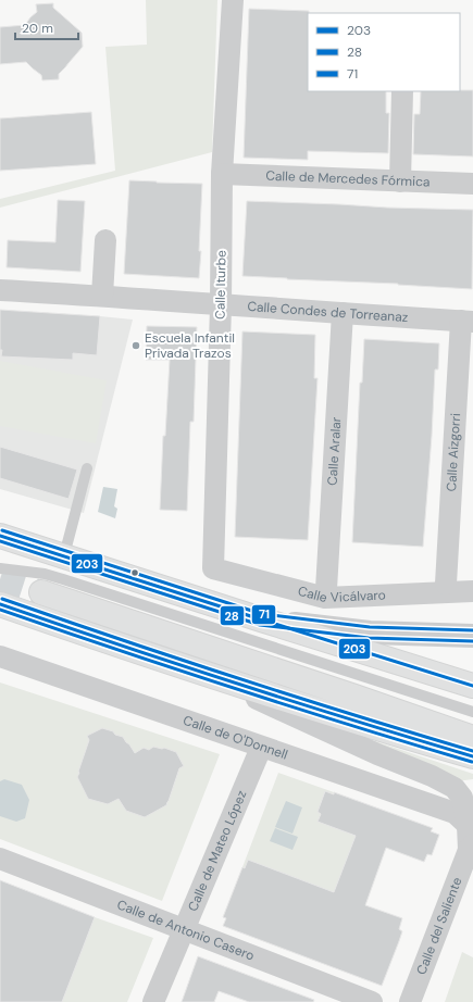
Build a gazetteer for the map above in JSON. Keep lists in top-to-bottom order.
{
  "streets": {
    "street": [
      "Calle de Mercedes Fórmica",
      "Calle Iturbe",
      "Calle Condes de Torreanaz",
      "Calle Aralar",
      "Calle Aizgorri",
      "Calle Vicálvaro",
      "Calle de O'Donnell",
      "Calle de Mateo López",
      "Calle del Saliente",
      "Calle de Antonio Casero"
    ]
  },
  "crossings": [
    ["Calle de Mercedes Fórmica", "Calle Iturbe"],
    ["Calle Iturbe", "Calle Condes de Torreanaz"],
    ["Calle Iturbe", "Calle Vicálvaro"],
    ["Calle Condes de Torreanaz", "Calle Aralar"],
    ["Calle Condes de Torreanaz", "Calle Aizgorri"],
    ["Calle de O'Donnell", "Calle de Mateo López"],
    ["Calle de O'Donnell", "Calle del Saliente"],
    ["Calle de Mateo López", "Calle de Antonio Casero"]
  ],
  "places": ["Escuela Infantil Privada Trazos"],
  "lines": ["transit line 71", "transit line 203", "transit line 28"],
  "legend": ["203", "28", "71"],
  "scale_bar": "20 m"
}
